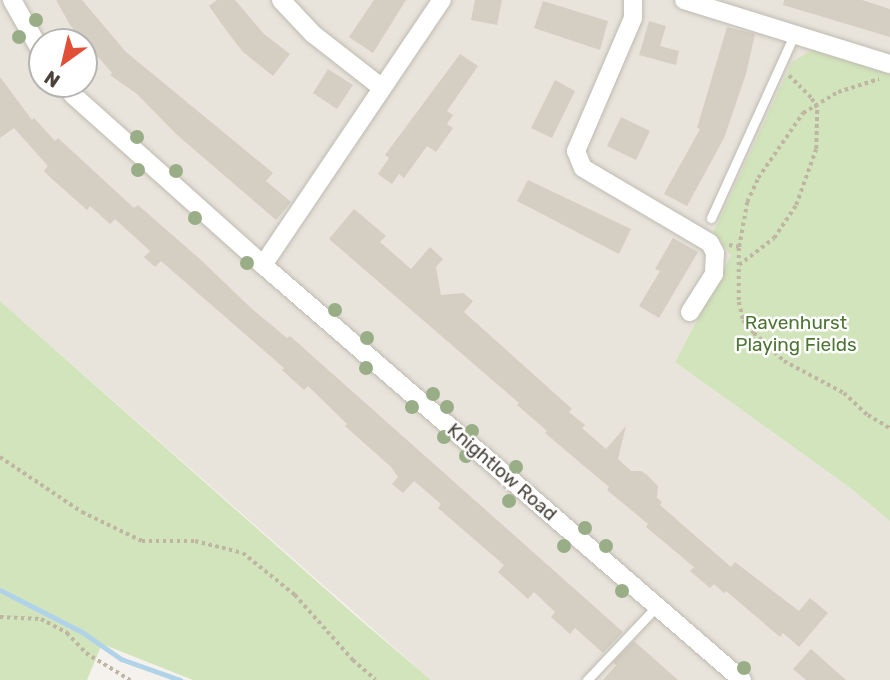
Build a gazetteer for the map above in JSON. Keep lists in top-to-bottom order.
{
  "streets": {
    "street": ["Knightlow Road"]
  },
  "parks": ["Ravenhurst Playing Fields"],
  "north": "bottom left"
}
